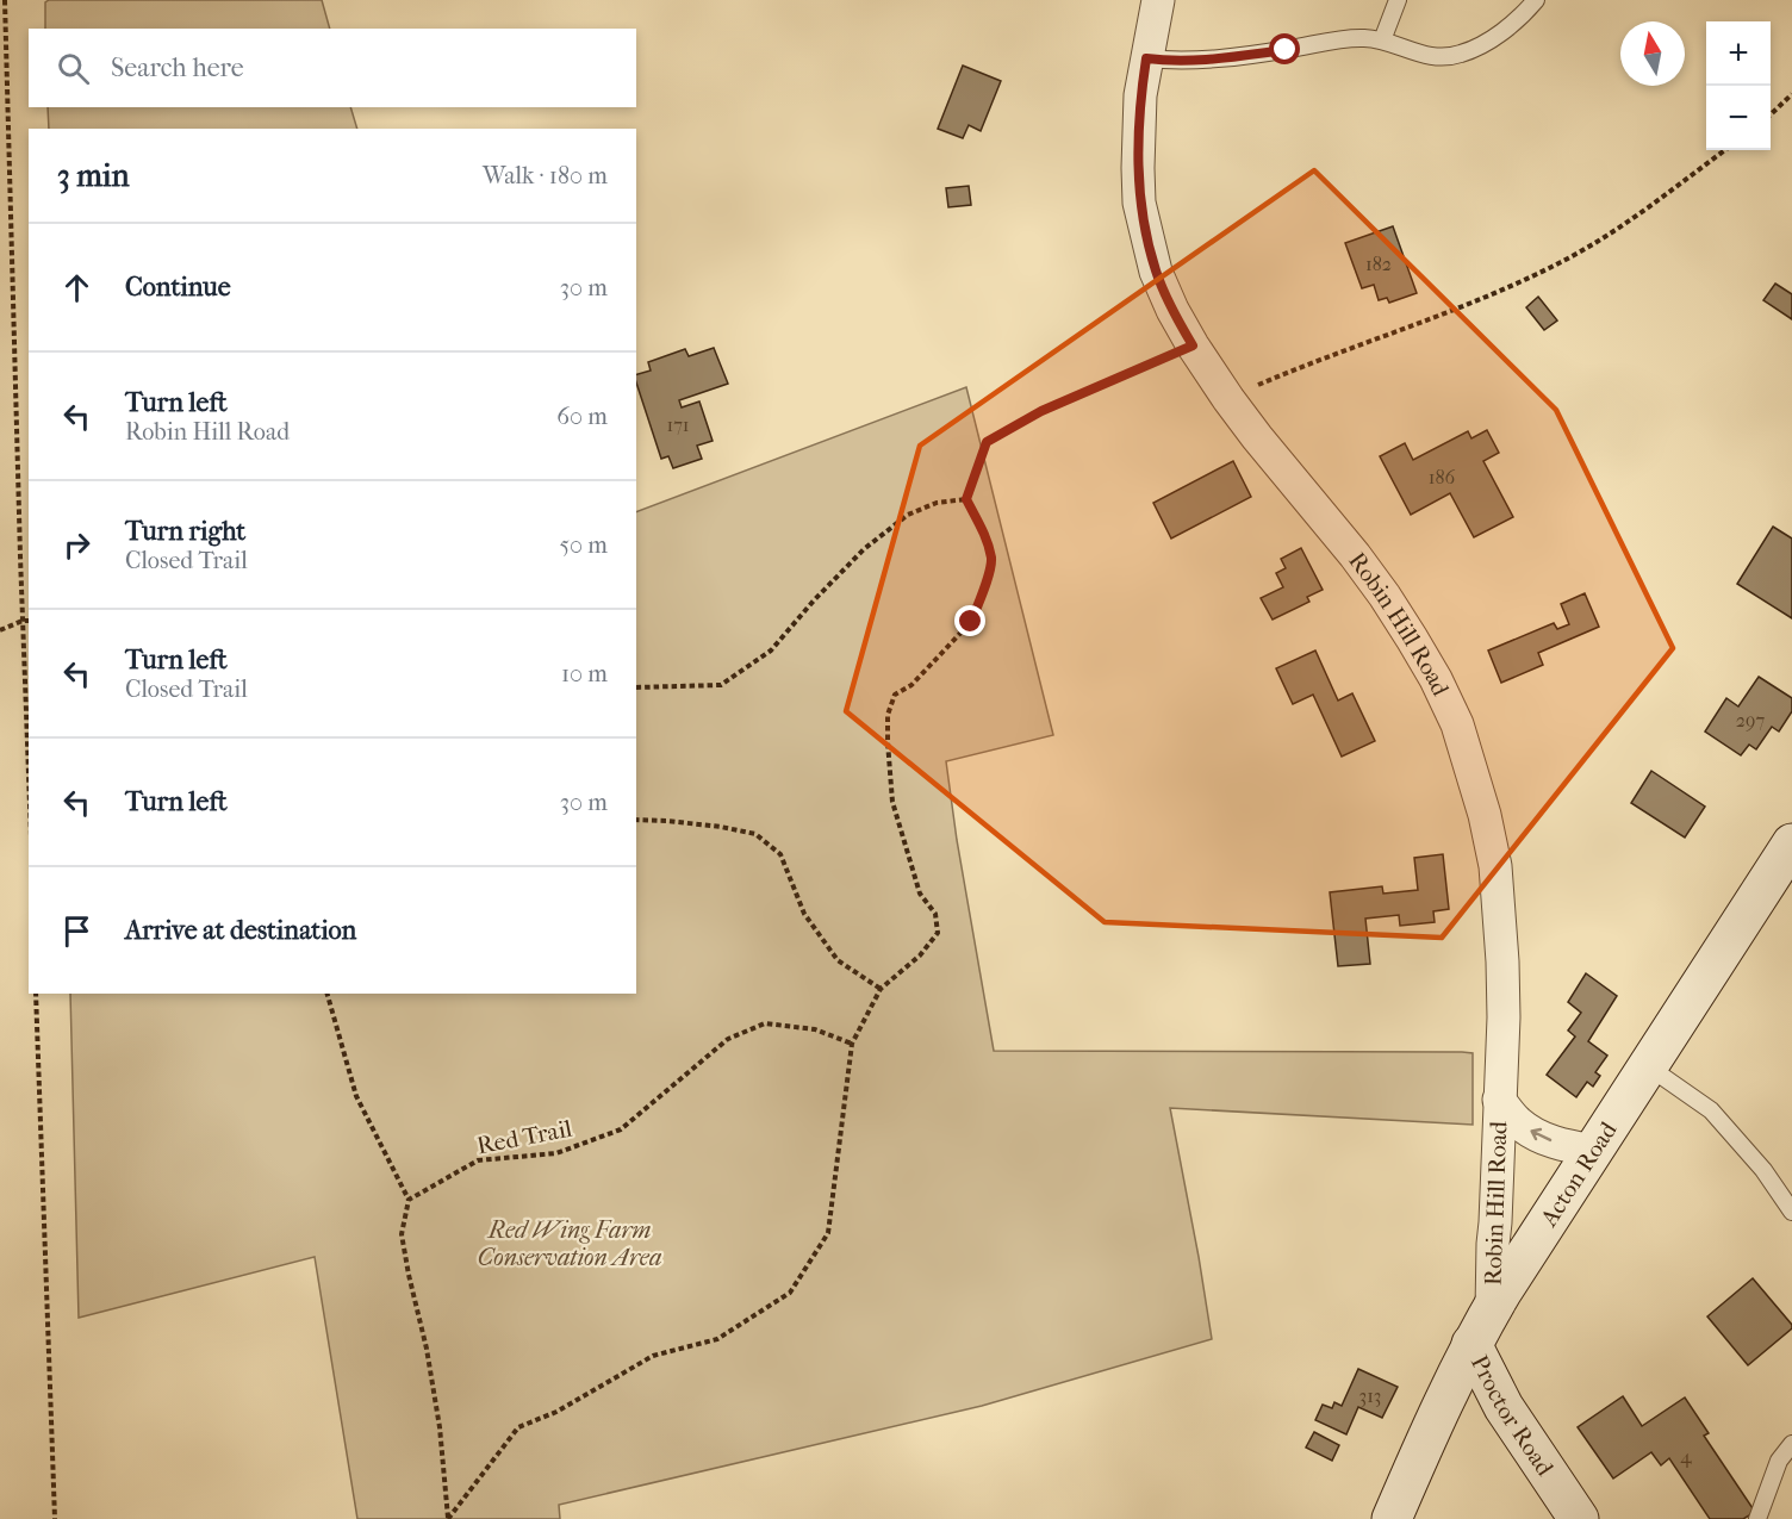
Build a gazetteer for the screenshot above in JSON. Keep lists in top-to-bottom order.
{
  "streets": {
    "main road": ["Acton Road", "Proctor Road"],
    "street": ["Robin Hill Road"],
    "path": ["Red Trail"]
  },
  "crossings": [
    ["Robin Hill Road", "Acton Road"],
    ["Acton Road", "Proctor Road"]
  ],
  "parks": ["Red Wing Farm Conservation Area"],
  "house_numbers": [
    "182",
    "171",
    "186",
    "297",
    "313",
    "4"
  ],
  "north": "top",
  "page": {
    "map_buttons": ["+", "−"],
    "search": "Search here",
    "heading": ["3 min", "Walk · 180 m"],
    "list": [
      ["Continue", "30 m"],
      ["Turn left", "Robin Hill Road", "60 m"],
      ["Turn right", "Closed Trail", "50 m"],
      ["Turn left", "Closed Trail", "10 m"],
      ["Turn left", "30 m"],
      "Arrive at destination"
    ]
  }
}
